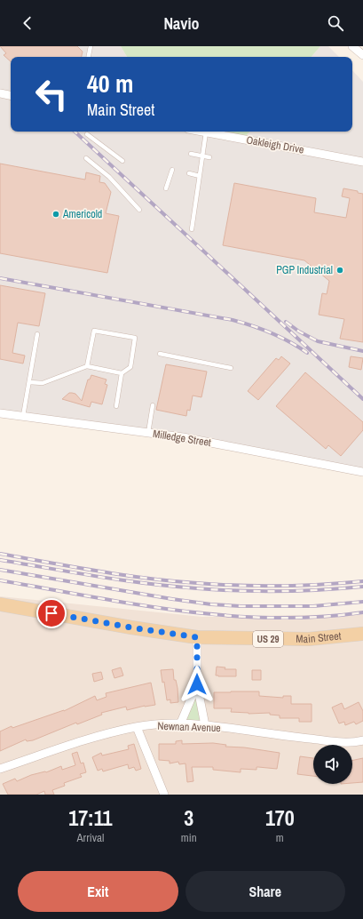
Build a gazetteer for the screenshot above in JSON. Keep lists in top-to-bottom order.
{
  "streets": {
    "main road": ["Main Street", "US 29"],
    "street": ["Oakleigh Drive", "Milledge Street", "Newnan Avenue"]
  },
  "places": ["Americold", "PGP Industrial"],
  "page": {
    "header": "Navio",
    "turn": ["40 m", "Main Street"],
    "eta": [
      "17:11",
      "Arrival",
      "3",
      "min",
      "170",
      "m"
    ],
    "buttons": ["Exit", "Share"]
  }
}
